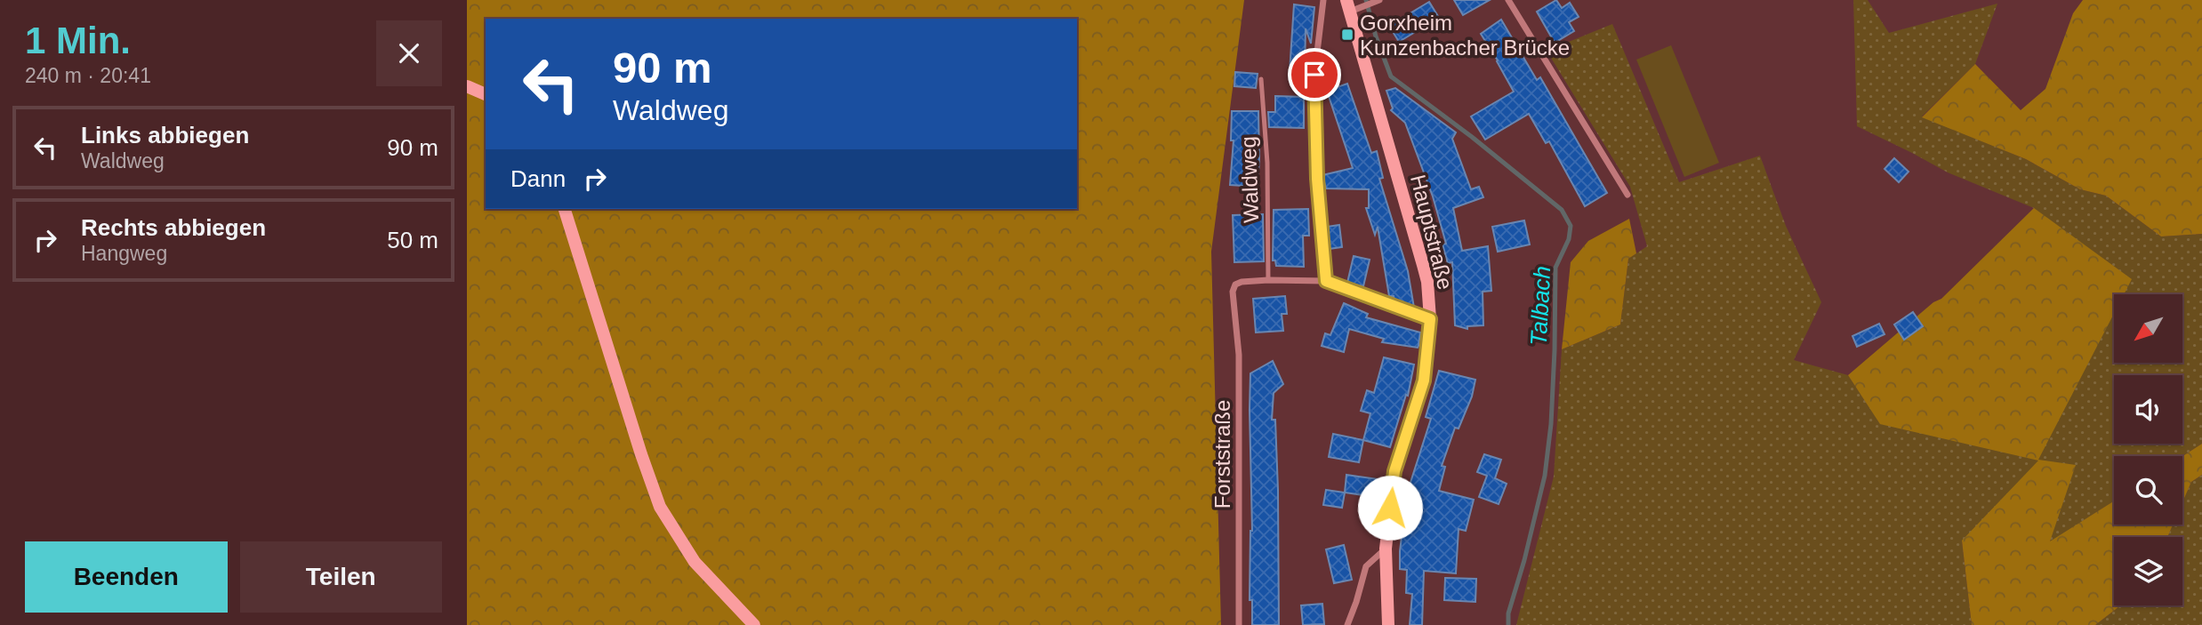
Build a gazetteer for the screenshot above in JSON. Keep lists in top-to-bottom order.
{
  "streets": {
    "main road": ["Hauptstraße"],
    "street": ["Forststraße"],
    "lane": ["Waldweg"]
  },
  "crossings": [
    ["Waldweg", "Forststraße"]
  ],
  "water": ["Talbach"],
  "places": {
    "transit": ["Gorxheim Kunzenbacher Brücke"]
  },
  "north": "bottom left",
  "page": {
    "heading": ["1 Min.", "240 m · 20:41"],
    "turn": ["90 m", "Waldweg"],
    "list": [
      {
        "name": "Links abbiegen",
        "note": "Waldweg",
        "value": "90 m"
      },
      {
        "name": "Rechts abbiegen",
        "note": "Hangweg",
        "value": "50 m"
      }
    ],
    "then": "Dann",
    "buttons": ["Beenden", "Teilen"]
  }
}
